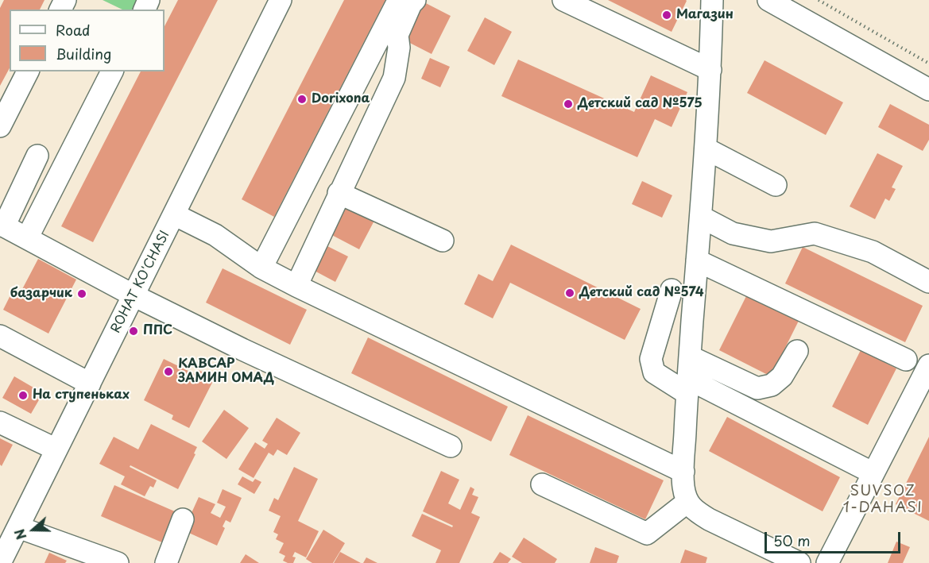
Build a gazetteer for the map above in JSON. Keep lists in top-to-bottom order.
{
  "streets": {
    "street": ["ROHAT KO'CHASI"]
  },
  "districts": ["SUVSOZ 1-DAHASI"],
  "places": [
    "Магазин",
    "Dorixona",
    "Детский сад №575",
    "Детский сад №574",
    "базарчик",
    "ППС",
    "КАВСАР ЗАМИН ОМАД",
    "На ступеньках"
  ],
  "legend": ["Road", "Building"],
  "scale_bar": "50 m",
  "north": "left"
}
